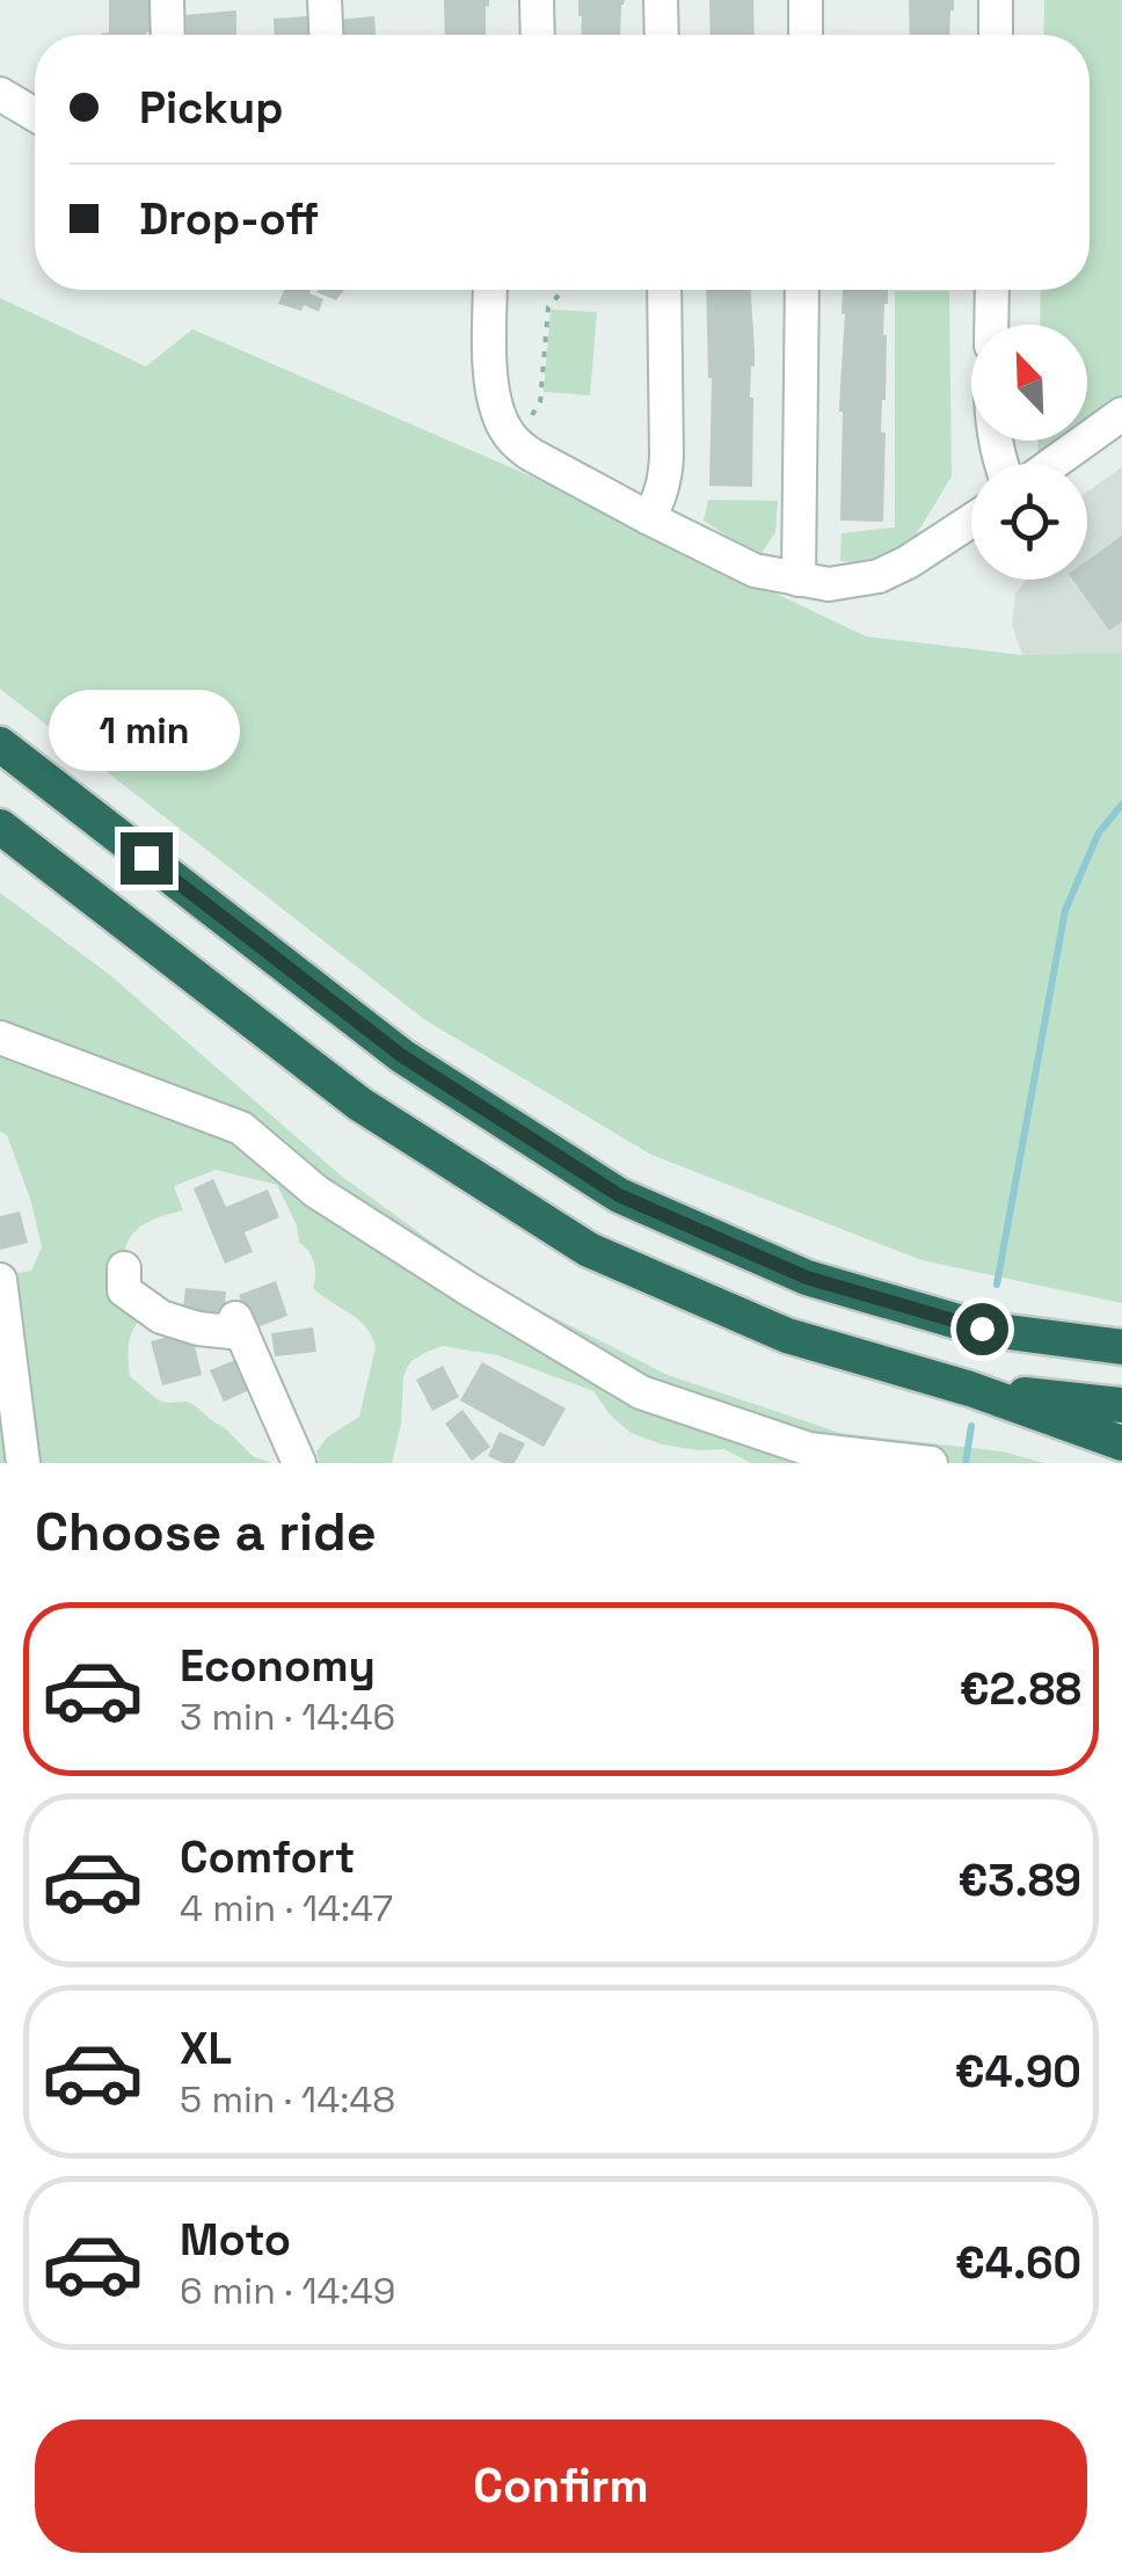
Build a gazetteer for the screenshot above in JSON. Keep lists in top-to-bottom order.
{
  "north": "top left",
  "page": {
    "banner": ["Pickup", "Drop-off"],
    "bubble": "1 min",
    "heading": "Choose a ride",
    "list": [
      {
        "name": "Economy",
        "note": "3 min · 14:46",
        "value": "€2.88"
      },
      {
        "name": "Comfort",
        "note": "4 min · 14:47",
        "value": "€3.89"
      },
      {
        "name": "XL",
        "note": "5 min · 14:48",
        "value": "€4.90"
      },
      {
        "name": "Moto",
        "note": "6 min · 14:49",
        "value": "€4.60"
      }
    ],
    "buttons": "Confirm"
  }
}
